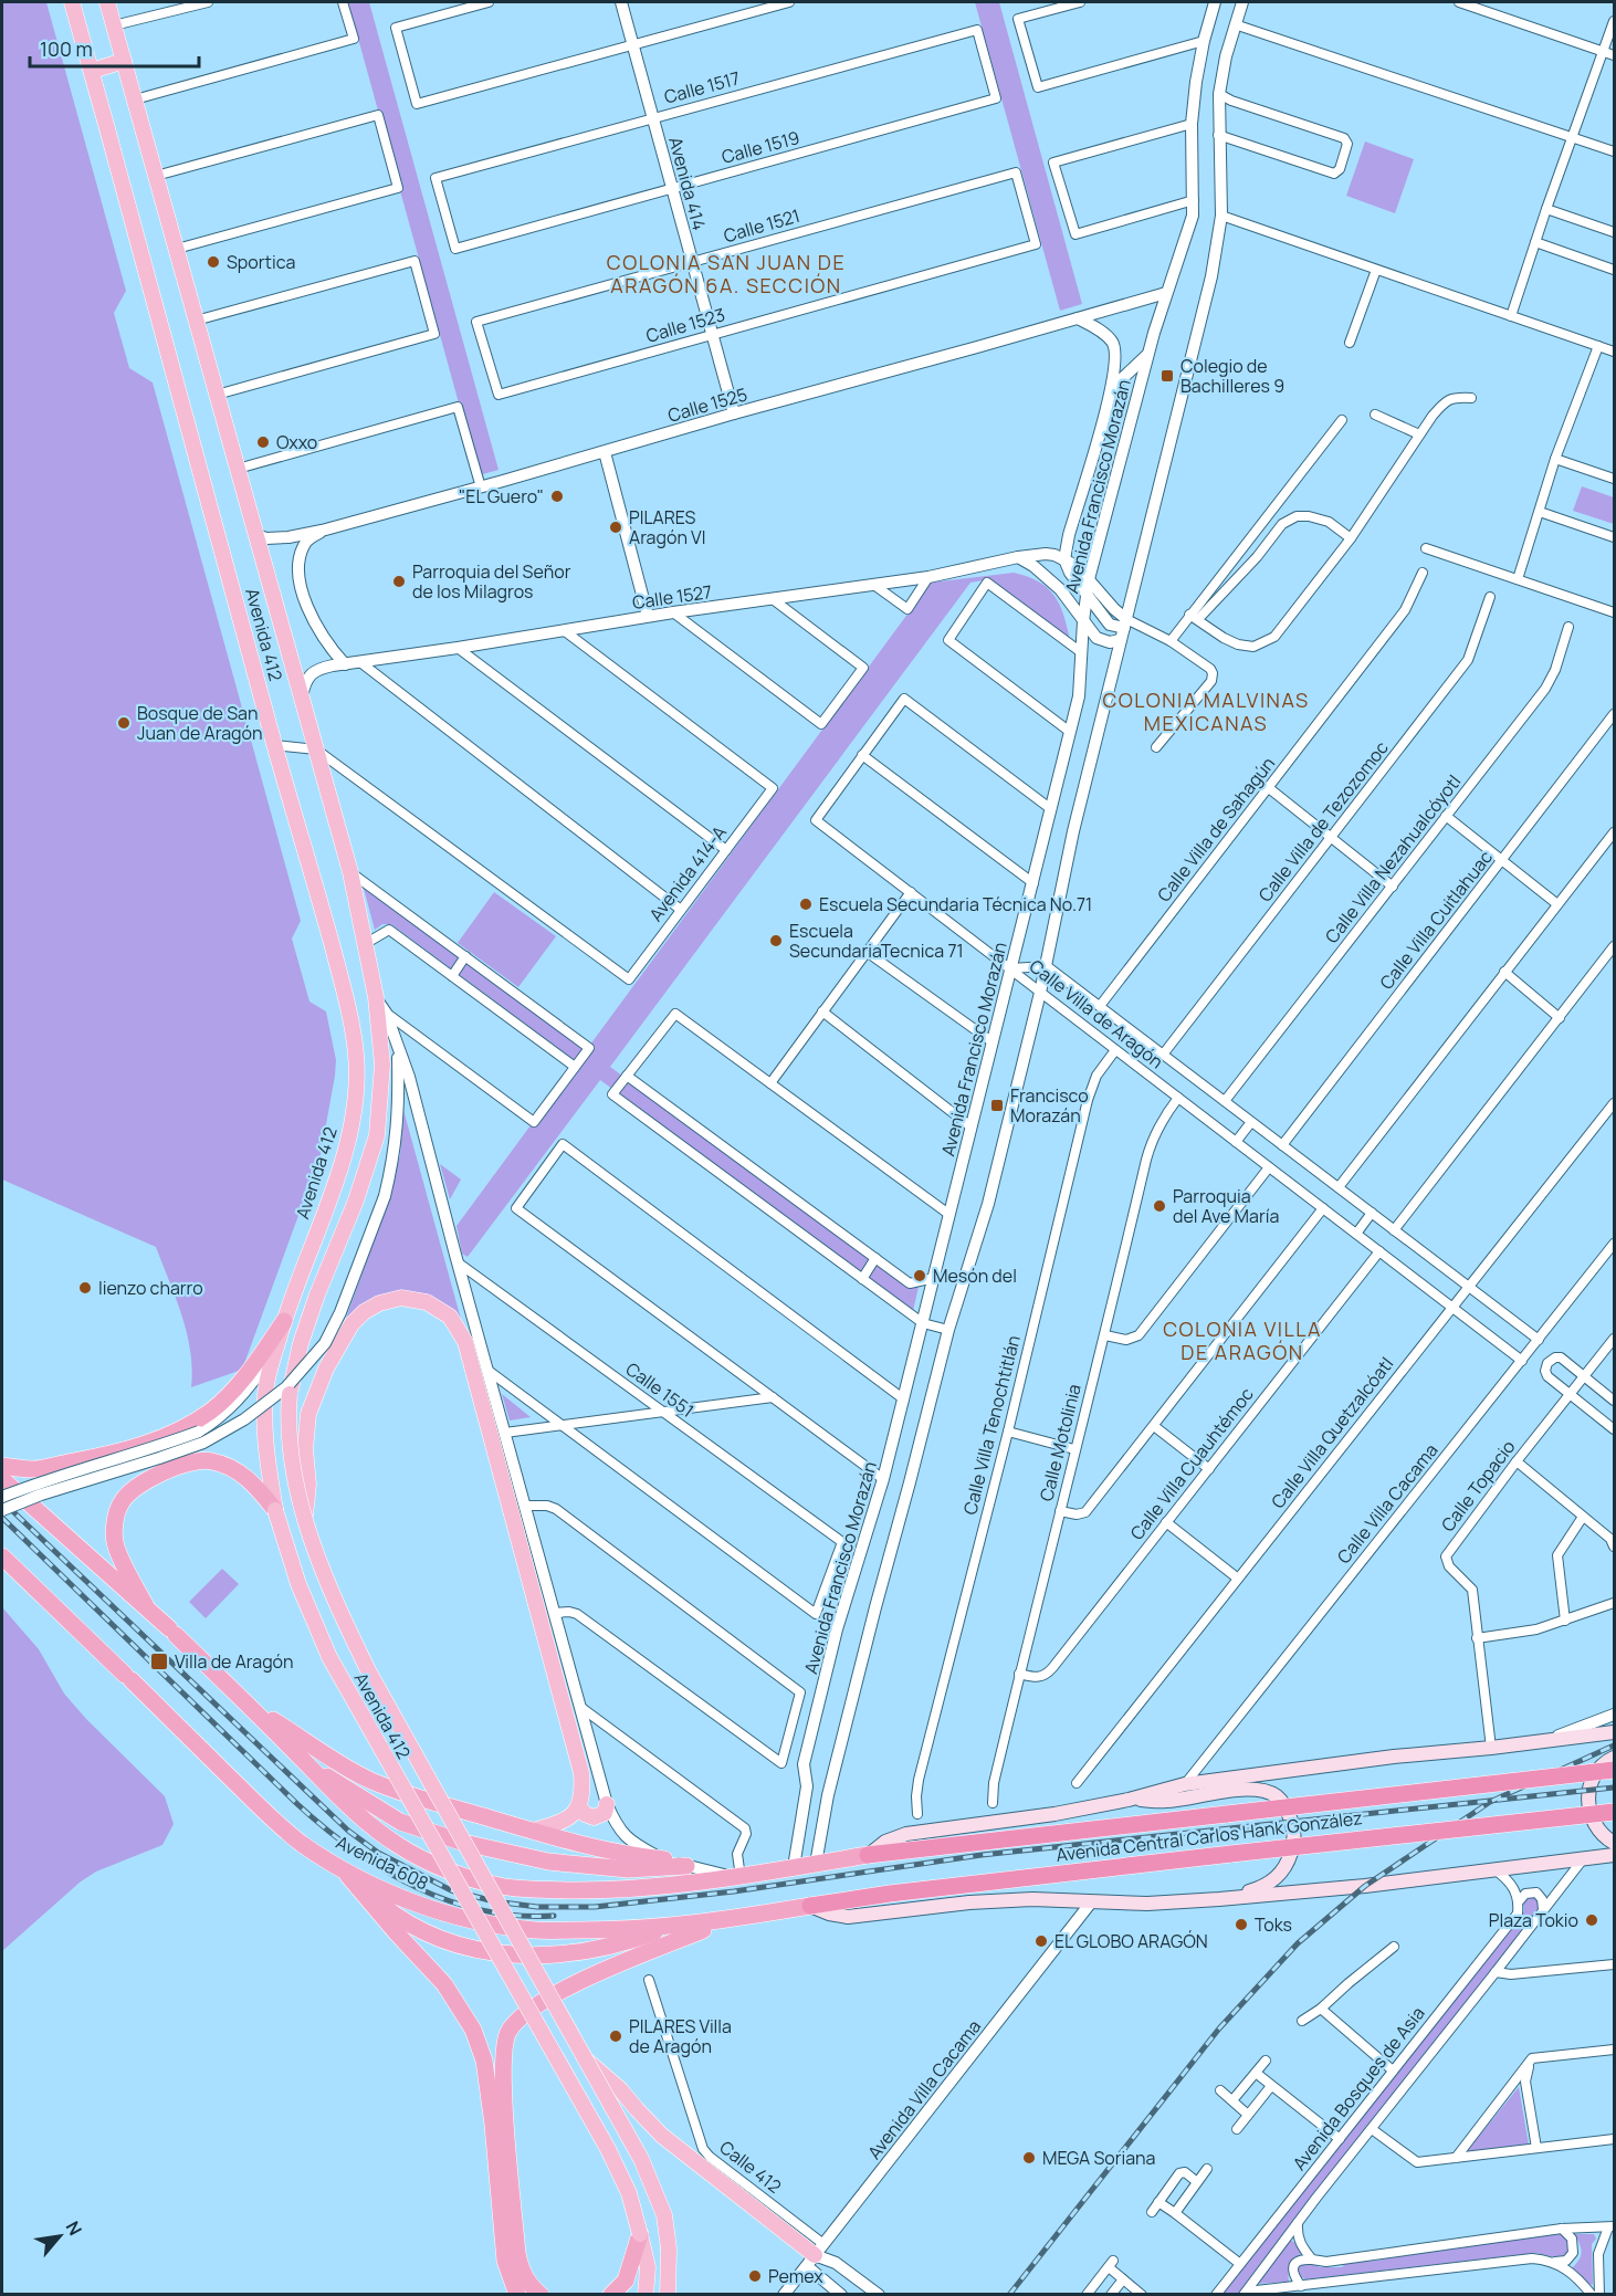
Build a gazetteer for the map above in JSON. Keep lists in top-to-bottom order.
{
  "streets": {
    "highway": ["Avenida Central Carlos Hank González", "Avenida 608"],
    "main road": ["Avenida 412"],
    "street": [
      "Calle 1517",
      "Calle 1519",
      "Avenida 414",
      "Calle 1521",
      "Calle 1523",
      "Calle 1525",
      "Avenida Francisco Morazán",
      "Calle 1527",
      "Calle Villa de Tezozomoc",
      "Calle Villa de Sahagún",
      "Calle Villa Nezahualcóyotl",
      "Avenida 414-A",
      "Calle Villa Cuitlahuac",
      "Calle Villa de Aragón",
      "Calle 1551",
      "Calle Villa Tenochtitlán",
      "Calle Villa Quetzalcóatl",
      "Calle Motolinia",
      "Calle Villa Cuauhtémoc",
      "Calle Topacio",
      "Calle Villa Cacama",
      "Avenida Bosques de Asia",
      "Avenida Villa Cacama",
      "Calle 412"
    ]
  },
  "crossings": [
    ["Calle 1517", "Calle 1519"],
    ["Calle 1517", "Avenida 414"],
    ["Calle 1519", "Avenida 414"],
    ["Avenida 414", "Calle 1521"],
    ["Avenida 414", "Calle 1523"],
    ["Avenida 414", "Calle 1525"],
    ["Calle 1521", "Calle 1523"],
    ["Calle 1525", "Avenida Francisco Morazán"],
    ["Calle 1525", "Avenida 412"],
    ["Avenida Francisco Morazán", "Calle Villa de Aragón"],
    ["Avenida Francisco Morazán", "Avenida Central Carlos Hank González"],
    ["Calle 1527", "Avenida 412"],
    ["Calle 1527", "Avenida 414-A"],
    ["Avenida 412", "Avenida 414-A"],
    ["Avenida 412", "Calle 1551"],
    ["Avenida 412", "Avenida Central Carlos Hank González"],
    ["Calle Villa de Tezozomoc", "Calle Villa de Aragón"],
    ["Calle Villa de Sahagún", "Calle Villa de Aragón"],
    ["Calle Villa Nezahualcóyotl", "Calle Villa de Aragón"],
    ["Calle Villa Cuitlahuac", "Calle Villa de Aragón"],
    ["Calle Villa de Aragón", "Calle Villa Tenochtitlán"],
    ["Calle Villa de Aragón", "Calle Villa Quetzalcóatl"],
    ["Calle Villa de Aragón", "Calle Motolinia"],
    ["Calle Villa de Aragón", "Calle Villa Cuauhtémoc"],
    ["Calle Villa de Aragón", "Calle Villa Cacama"],
    ["Calle Motolinia", "Calle Villa Cuauhtémoc"],
    ["Calle Topacio", "Avenida Central Carlos Hank González"],
    ["Calle Villa Cacama", "Avenida Central Carlos Hank González"],
    ["Avenida Central Carlos Hank González", "Avenida 608"],
    ["Avenida Central Carlos Hank González", "Avenida Bosques de Asia"],
    ["Avenida Central Carlos Hank González", "Avenida Villa Cacama"],
    ["Avenida Villa Cacama", "Calle 412"]
  ],
  "districts": ["COLONIA SAN JUAN DE ARAGÓN 6A. SECCIÓN", "COLONIA MALVINAS MEXICANAS", "COLONIA VILLA DE ARAGÓN"],
  "places": {
    "other": [
      "Sportica",
      "Oxxo",
      "\"EL Guero\"",
      "PILARES Aragón VI",
      "Parroquia del Señor de los Milagros",
      "Bosque de San Juan de Aragón",
      "Escuela Secundaria Técnica No.71",
      "Escuela SecundariaTecnica 71",
      "Parroquia del Ave María",
      "Mesón del",
      "lienzo charro",
      "Plaza Tokio",
      "Toks",
      "EL GLOBO ARAGÓN",
      "PILARES Villa de Aragón",
      "MEGA Soriana",
      "Pemex"
    ],
    "transit": ["Colegio de Bachilleres 9", "Francisco Morazán", "Villa de Aragón"]
  },
  "scale_bar": "100 m",
  "north": "top right"
}
